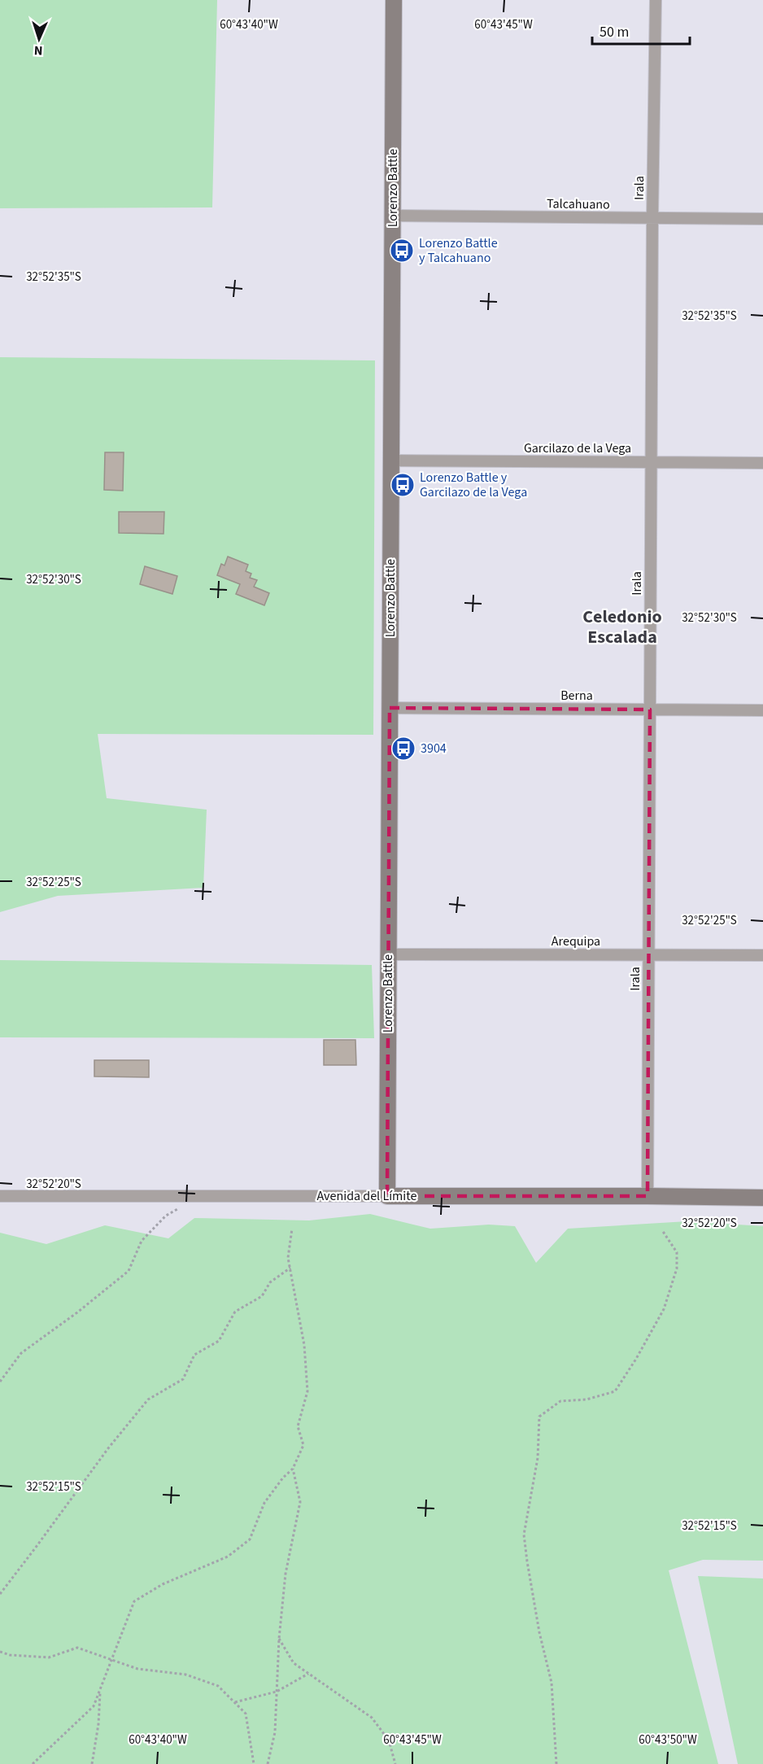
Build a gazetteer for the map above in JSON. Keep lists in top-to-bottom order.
{
  "streets": {
    "street": [
      "Lorenzo Battle",
      "Irala",
      "Talcahuano",
      "Garcilazo de la Vega",
      "Berna",
      "Arequipa",
      "Avenida del Límite"
    ]
  },
  "crossings": [
    ["Lorenzo Battle", "Talcahuano"],
    ["Lorenzo Battle", "Garcilazo de la Vega"],
    ["Lorenzo Battle", "Berna"],
    ["Lorenzo Battle", "Arequipa"],
    ["Lorenzo Battle", "Avenida del Límite"],
    ["Irala", "Talcahuano"],
    ["Irala", "Garcilazo de la Vega"],
    ["Irala", "Berna"],
    ["Irala", "Arequipa"],
    ["Irala", "Avenida del Límite"]
  ],
  "districts": ["Celedonio Escalada"],
  "places": {
    "bus stop": ["Lorenzo Battle y Talcahuano", "Lorenzo Battle y Garcilazo de la Vega", "3904"]
  },
  "scale_bar": "50 m",
  "north": "bottom",
  "coordinates": [
    "60°43'40\"W",
    "60°43'45\"W",
    "32°52'35\"S",
    "32°52'30\"S",
    "32°52'25\"S",
    "32°52'20\"S",
    "32°52'15\"S",
    "60°43'50\"W"
  ]
}
